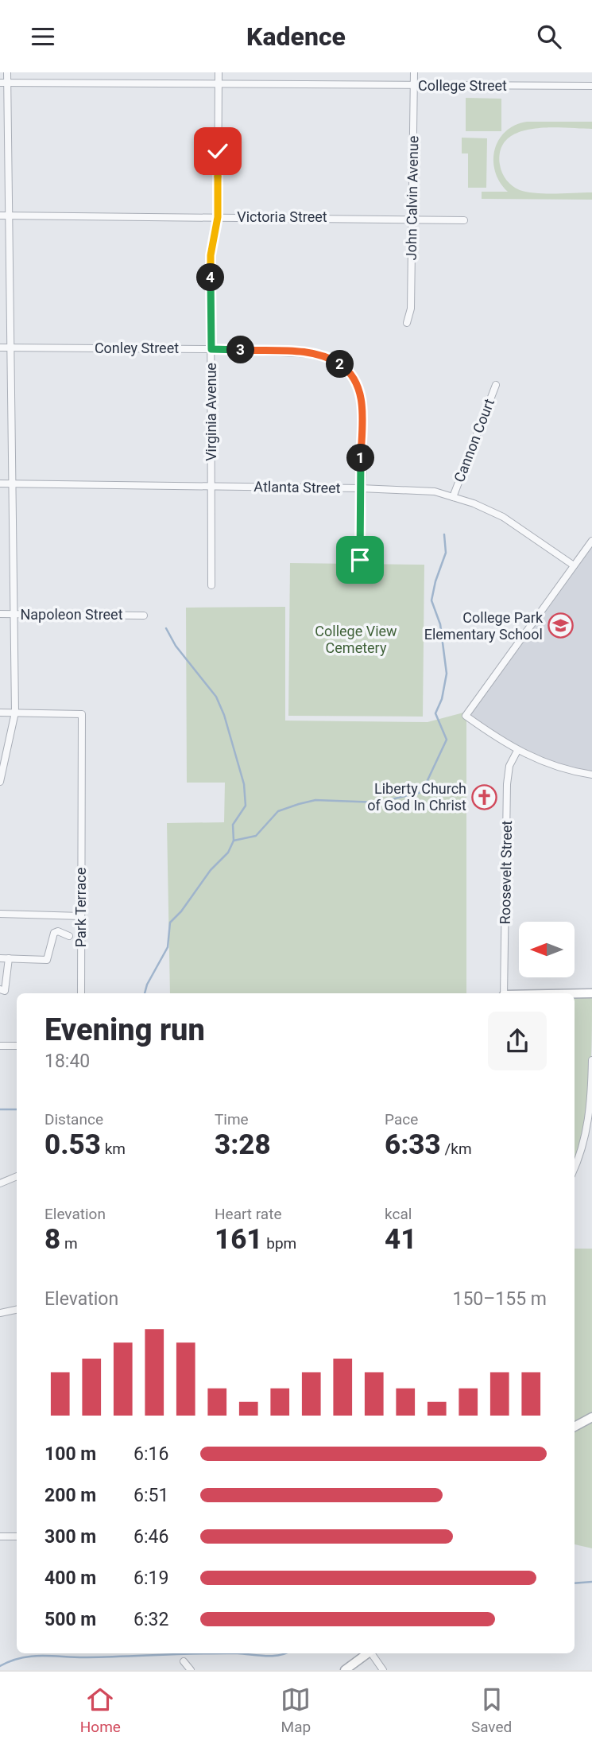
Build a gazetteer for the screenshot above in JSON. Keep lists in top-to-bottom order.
{
  "streets": {
    "street": [
      "College Street",
      "John Calvin Avenue",
      "Victoria Street",
      "Conley Street",
      "Virginia Avenue",
      "Cannon Court",
      "Atlanta Street",
      "Napoleon Street",
      "Roosevelt Street",
      "Park Terrace"
    ]
  },
  "crossings": [
    ["College Street", "John Calvin Avenue"],
    ["College Street", "Virginia Avenue"],
    ["John Calvin Avenue", "Victoria Street"],
    ["Victoria Street", "Virginia Avenue"],
    ["Conley Street", "Virginia Avenue"],
    ["Conley Street", "Atlanta Street"],
    ["Virginia Avenue", "Atlanta Street"],
    ["Cannon Court", "Atlanta Street"]
  ],
  "parks": ["College View Cemetery"],
  "places": {
    "school or university": ["College Park Elementary School"],
    "church": ["Liberty Church of God In Christ"]
  },
  "north": "left",
  "page": {
    "header": "Kadence",
    "pins": [
      "4",
      "3",
      "2",
      "1"
    ],
    "heading": ["Evening run", "18:40"],
    "stats": [
      ["Distance", "0.53 km"],
      ["Time", "3:28"],
      ["Pace", "6:33 /km"],
      ["Elevation", "8 m"],
      ["Heart rate", "161 bpm"],
      ["kcal", "41"]
    ],
    "chart": ["Elevation", "150–155 m"],
    "list": [
      {
        "name": "100 m",
        "note": "6:16"
      },
      {
        "name": "200 m",
        "note": "6:51"
      },
      {
        "name": "300 m",
        "note": "6:46"
      },
      {
        "name": "400 m",
        "note": "6:19"
      },
      {
        "name": "500 m",
        "note": "6:32"
      }
    ],
    "tabs": ["Home", "Map", "Saved"]
  }
}
